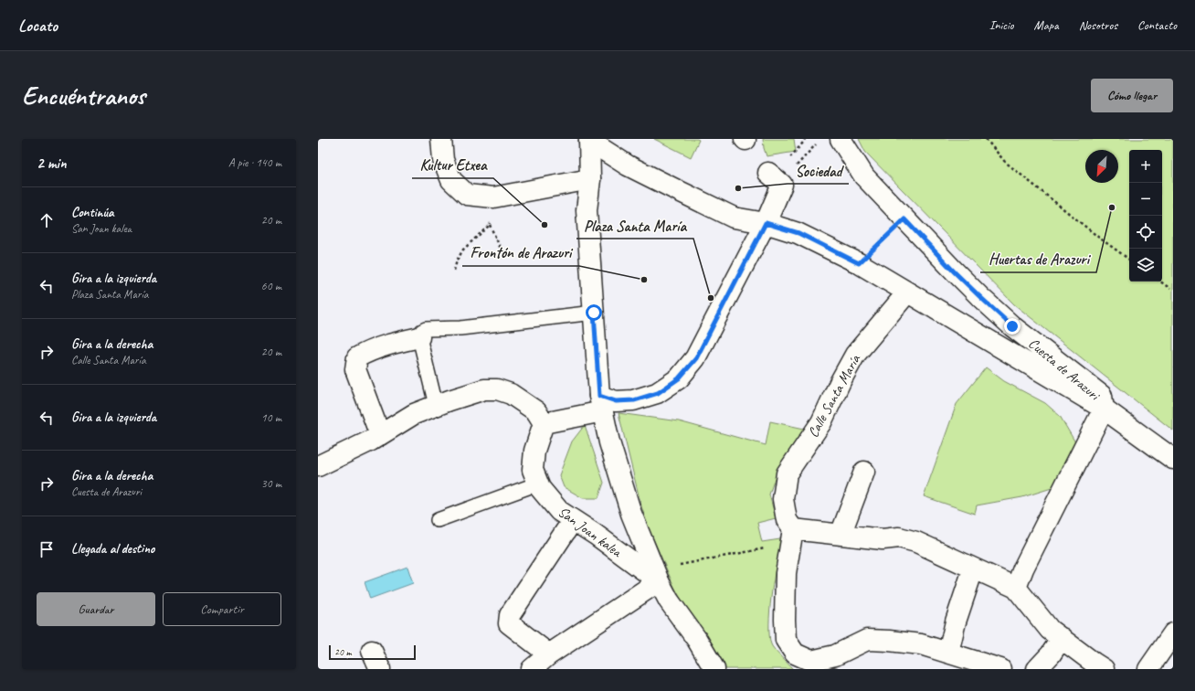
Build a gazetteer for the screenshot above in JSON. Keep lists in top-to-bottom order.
{
  "streets": {
    "street": ["Cuesta de Arazuri", "Calle Santa María", "San Joan kalea"]
  },
  "places": [
    "Sociedad",
    "Huertas de Arazuri",
    "Kultur Etxea",
    "Frontón de Arazuri",
    "Plaza Santa María"
  ],
  "scale_bar": "20 m",
  "north": "bottom left",
  "page": {
    "header": "Locato",
    "nav": [
      "Inicio",
      "Mapa",
      "Nosotros",
      "Contacto"
    ],
    "buttons": [
      "Cómo llegar",
      ["Guardar", "Compartir"]
    ],
    "title": "Encuéntranos",
    "heading": ["2 min", "A pie · 140 m"],
    "map_buttons": ["+", "−"],
    "list": [
      ["Continúa", "San Joan kalea", "20 m"],
      ["Gira a la izquierda", "Plaza Santa María", "60 m"],
      ["Gira a la derecha", "Calle Santa María", "20 m"],
      ["Gira a la izquierda", "10 m"],
      ["Gira a la derecha", "Cuesta de Arazuri", "30 m"],
      "Llegada al destino"
    ],
    "scale": "20 m"
  }
}
